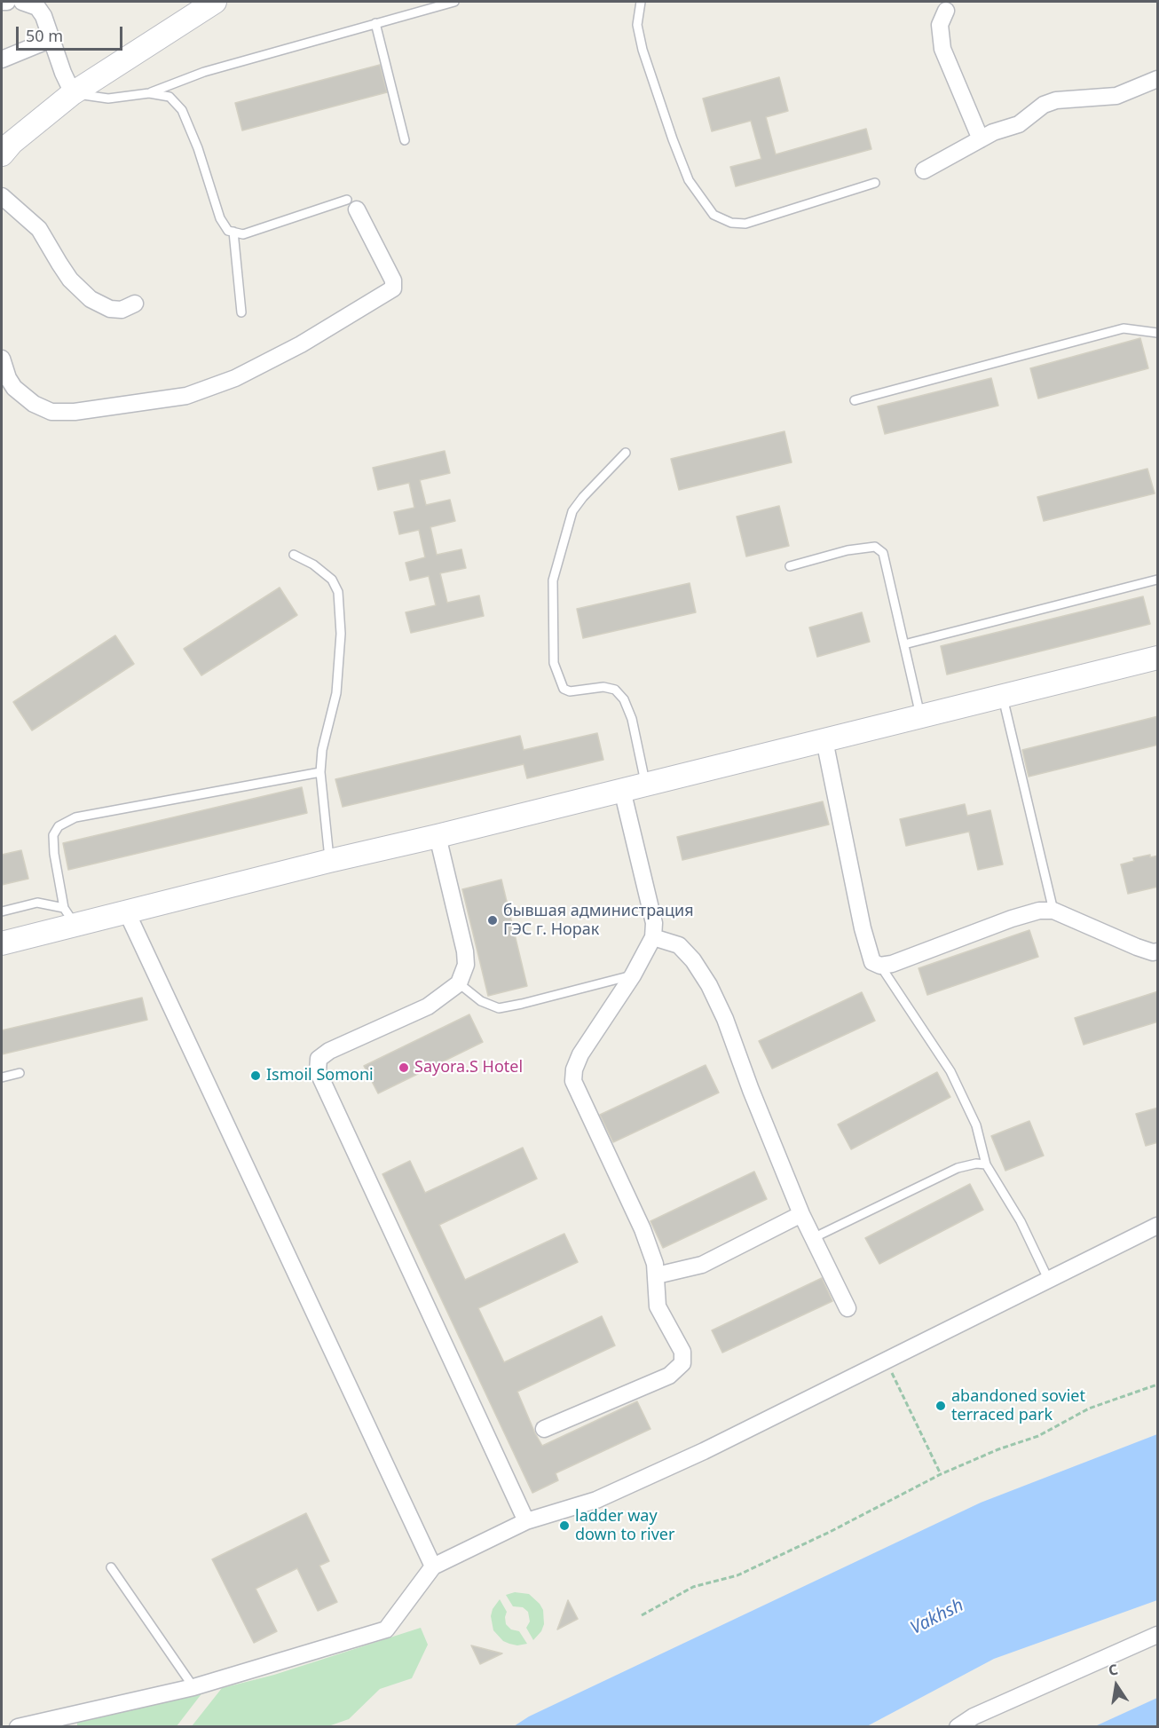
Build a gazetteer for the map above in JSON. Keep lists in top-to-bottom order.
{
  "water": ["Vakhsh"],
  "places": [
    "бывшая администрация ГЭС г. Норак",
    "Sayora.S Hotel",
    "Ismoil Somoni",
    "abandoned soviet terraced park",
    "ladder way down to river"
  ],
  "scale_bar": "50 m",
  "north": "top"
}
